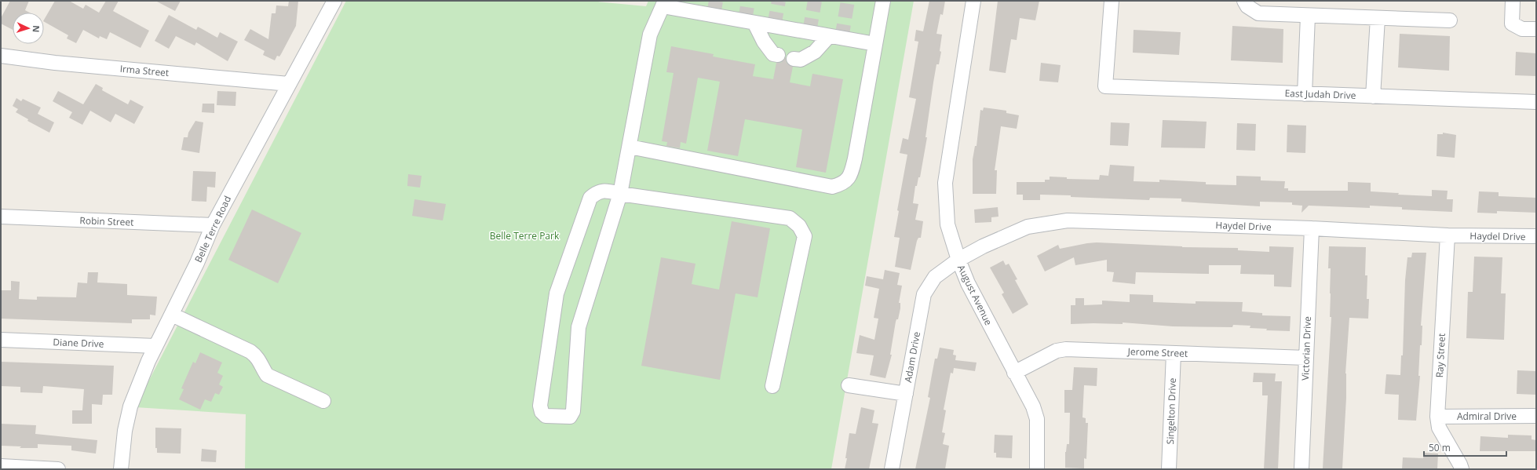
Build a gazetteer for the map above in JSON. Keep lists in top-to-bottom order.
{
  "streets": {
    "street": [
      "Irma Street",
      "East Judah Drive",
      "Robin Street",
      "Haydel Drive",
      "Belle Terre Road",
      "August Avenue",
      "Diane Drive",
      "Victorian Drive",
      "Jerome Street",
      "Ray Street",
      "Adam Drive",
      "Singelton Drive",
      "Admiral Drive"
    ]
  },
  "crossings": [
    ["Irma Street", "Belle Terre Road"],
    ["Robin Street", "Belle Terre Road"],
    ["Haydel Drive", "August Avenue"],
    ["Haydel Drive", "Victorian Drive"],
    ["Haydel Drive", "Ray Street"],
    ["Haydel Drive", "Adam Drive"],
    ["Belle Terre Road", "Diane Drive"],
    ["August Avenue", "Jerome Street"],
    ["August Avenue", "Adam Drive"],
    ["Victorian Drive", "Jerome Street"],
    ["Jerome Street", "Singelton Drive"],
    ["Ray Street", "Admiral Drive"]
  ],
  "parks": ["Belle Terre Park"],
  "scale_bar": "50 m",
  "north": "right"
}
